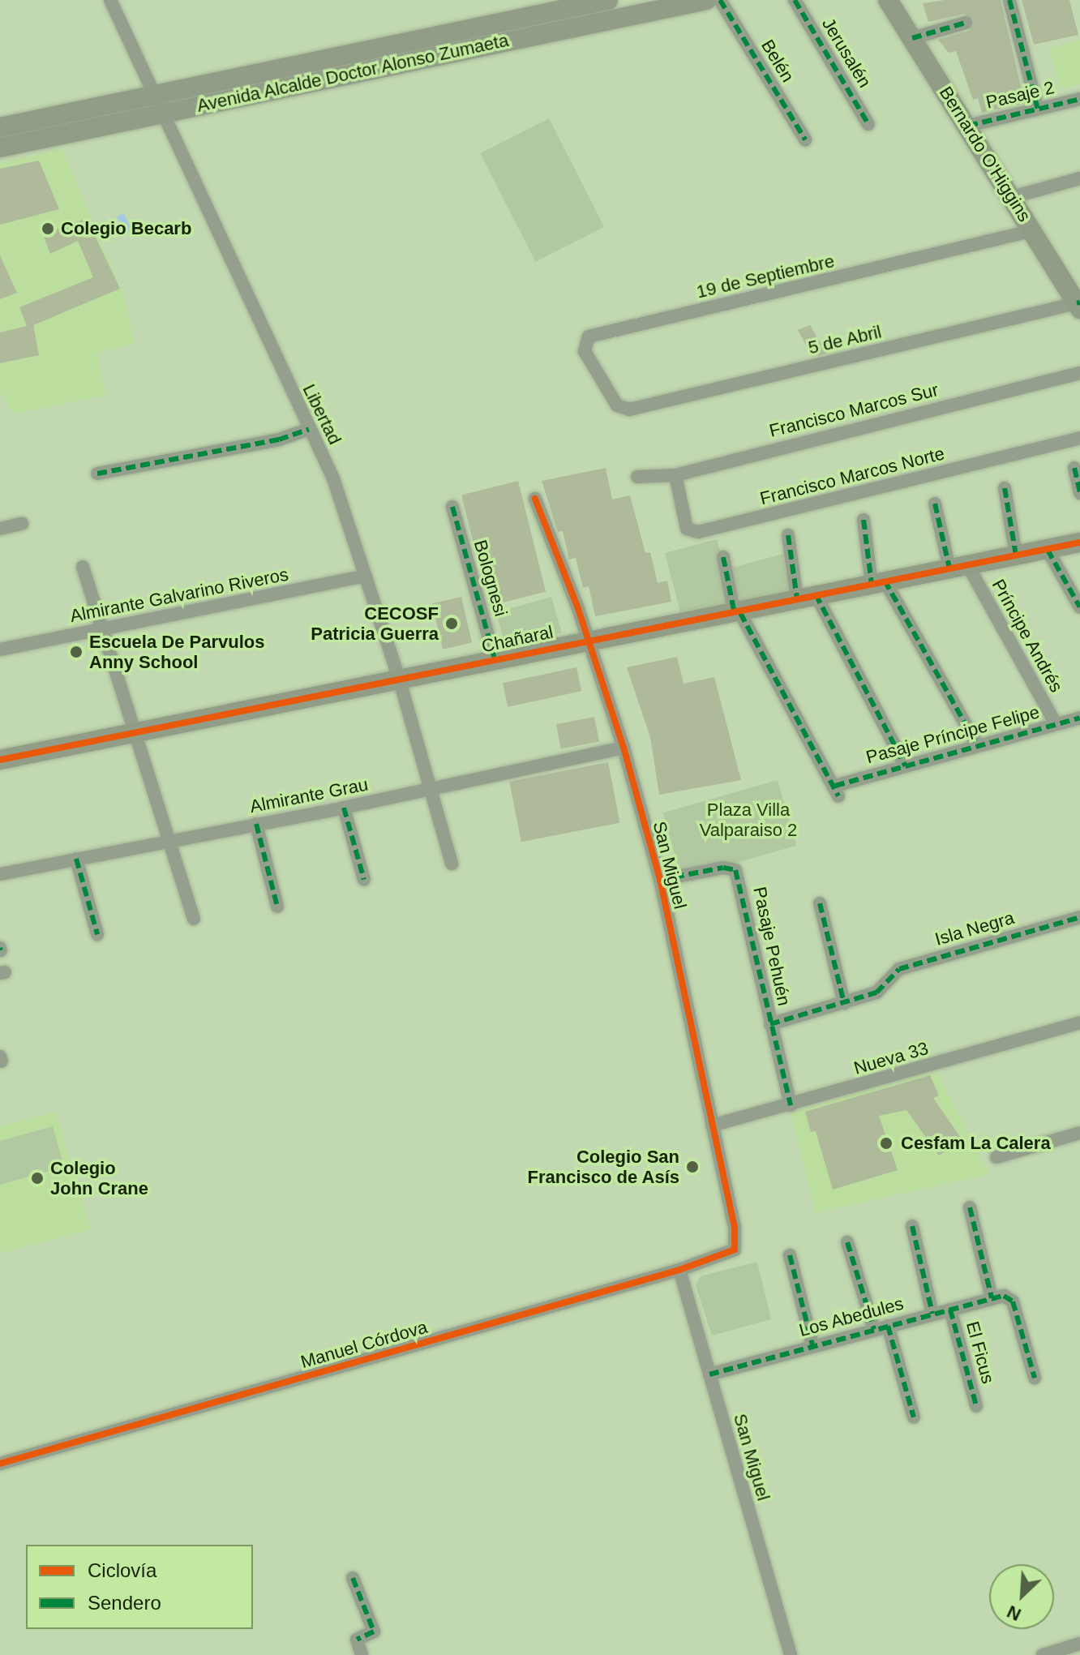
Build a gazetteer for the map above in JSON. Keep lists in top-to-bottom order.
{
  "streets": {
    "street": [
      "Jerusalén",
      "Belén",
      "Avenida Alcalde Doctor Alonso Zumaeta",
      "Pasaje 2",
      "Bernardo O'Higgins",
      "19 de Septiembre",
      "5 de Abril",
      "Francisco Marcos Sur",
      "Libertad",
      "Francisco Marcos Norte",
      "Bolognesi",
      "Almirante Galvarino Riveros",
      "Príncipe Andrés",
      "Chañaral",
      "Pasaje Príncipe Felipe",
      "Almirante Grau",
      "San Miguel",
      "Isla Negra",
      "Pasaje Pehuén",
      "Nueva 33",
      "Los Abedules",
      "Manuel Córdova",
      "El Ficus"
    ]
  },
  "crossings": [
    ["Avenida Alcalde Doctor Alonso Zumaeta", "Libertad"],
    ["Pasaje 2", "Bernardo O'Higgins"],
    ["Bernardo O'Higgins", "19 de Septiembre"],
    ["Bernardo O'Higgins", "5 de Abril"],
    ["19 de Septiembre", "5 de Abril"],
    ["Francisco Marcos Sur", "Francisco Marcos Norte"],
    ["Libertad", "Almirante Galvarino Riveros"],
    ["Libertad", "Chañaral"],
    ["Libertad", "Almirante Grau"],
    ["Bolognesi", "Chañaral"],
    ["Príncipe Andrés", "Chañaral"],
    ["Príncipe Andrés", "Pasaje Príncipe Felipe"],
    ["Chañaral", "Pasaje Príncipe Felipe"],
    ["Chañaral", "San Miguel"],
    ["Almirante Grau", "San Miguel"],
    ["San Miguel", "Pasaje Pehuén"],
    ["San Miguel", "Nueva 33"],
    ["San Miguel", "Los Abedules"],
    ["San Miguel", "Manuel Córdova"],
    ["Isla Negra", "Pasaje Pehuén"],
    ["Pasaje Pehuén", "Nueva 33"],
    ["Los Abedules", "El Ficus"]
  ],
  "parks": ["Plaza Villa Valparaiso 2"],
  "places": [
    "Colegio Becarb",
    "CECOSF Patricia Guerra",
    "Escuela De Parvulos Anny School",
    "Cesfam La Calera",
    "Colegio San Francisco de Asís",
    "Colegio John Crane"
  ],
  "legend": ["Ciclovía", "Sendero"],
  "north": "bottom left"
}
